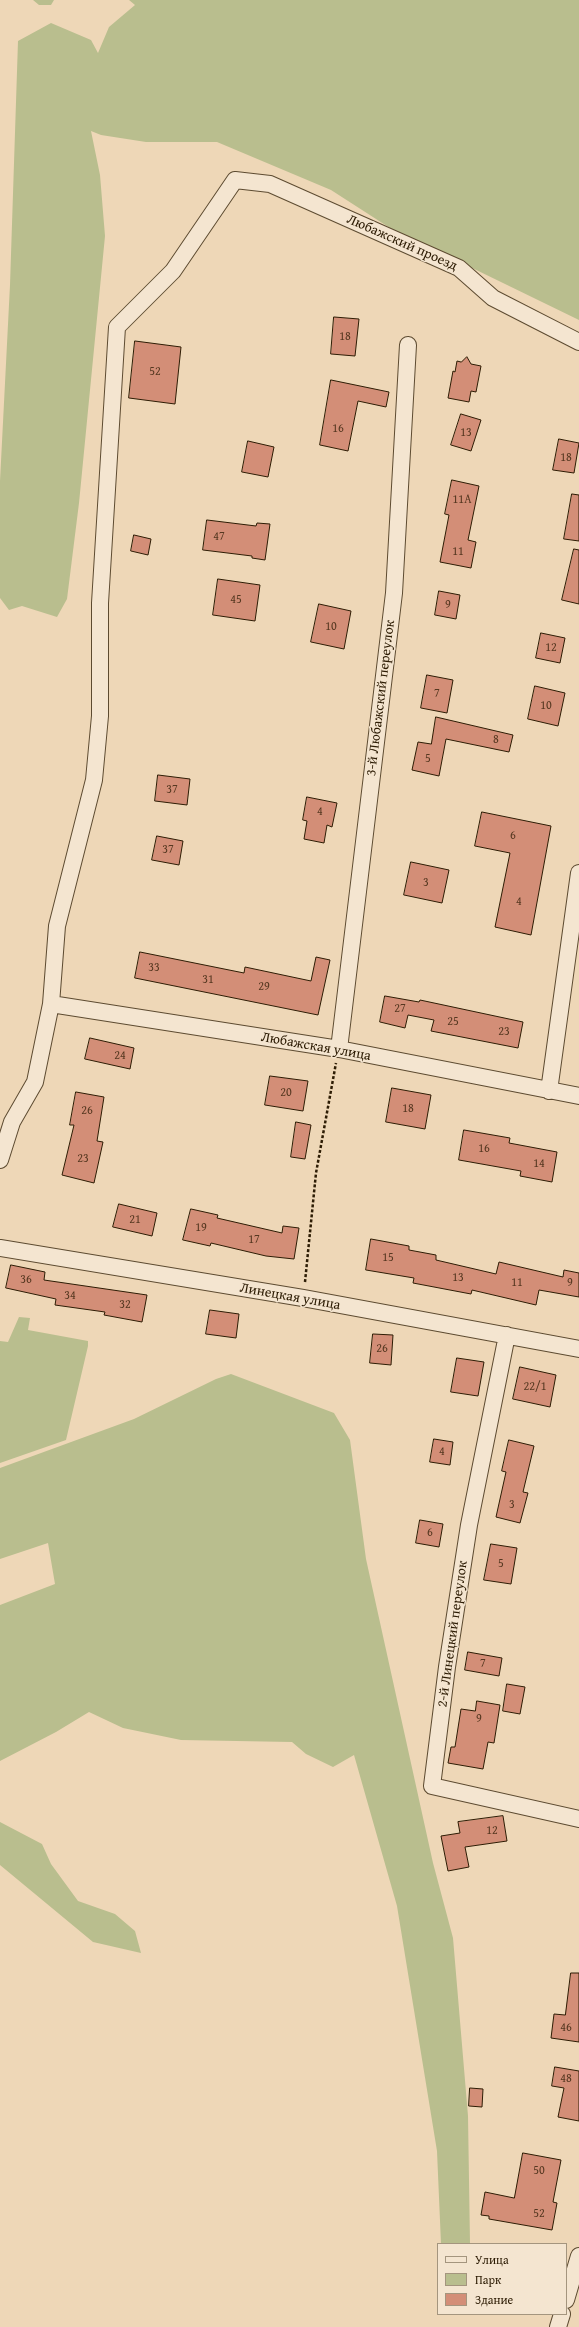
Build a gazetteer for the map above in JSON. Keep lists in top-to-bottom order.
{
  "streets": {
    "street": [
      "Любажский проезд",
      "3-й Любажский переулок",
      "Любажская улица",
      "Линецкая улица",
      "2-й Линецкий переулок"
    ]
  },
  "crossings": [
    ["Любажский проезд", "Любажская улица"],
    ["3-й Любажский переулок", "Любажская улица"],
    ["Линецкая улица", "2-й Линецкий переулок"]
  ],
  "house_numbers": [
    "18",
    "52",
    "16",
    "13",
    "18",
    "11А",
    "47",
    "11",
    "45",
    "9",
    "10",
    "12",
    "7",
    "10",
    "8",
    "5",
    "37",
    "4",
    "6",
    "37",
    "3",
    "4",
    "33",
    "31",
    "29",
    "27",
    "25",
    "23",
    "24",
    "20",
    "18",
    "26",
    "16",
    "23",
    "14",
    "21",
    "19",
    "17",
    "15",
    "13",
    "36",
    "11",
    "9",
    "34",
    "32",
    "26",
    "22/1",
    "4",
    "3",
    "6",
    "5",
    "7",
    "9",
    "12",
    "46",
    "48",
    "50",
    "52"
  ],
  "legend": ["Улица", "Парк", "Здание"]
}
